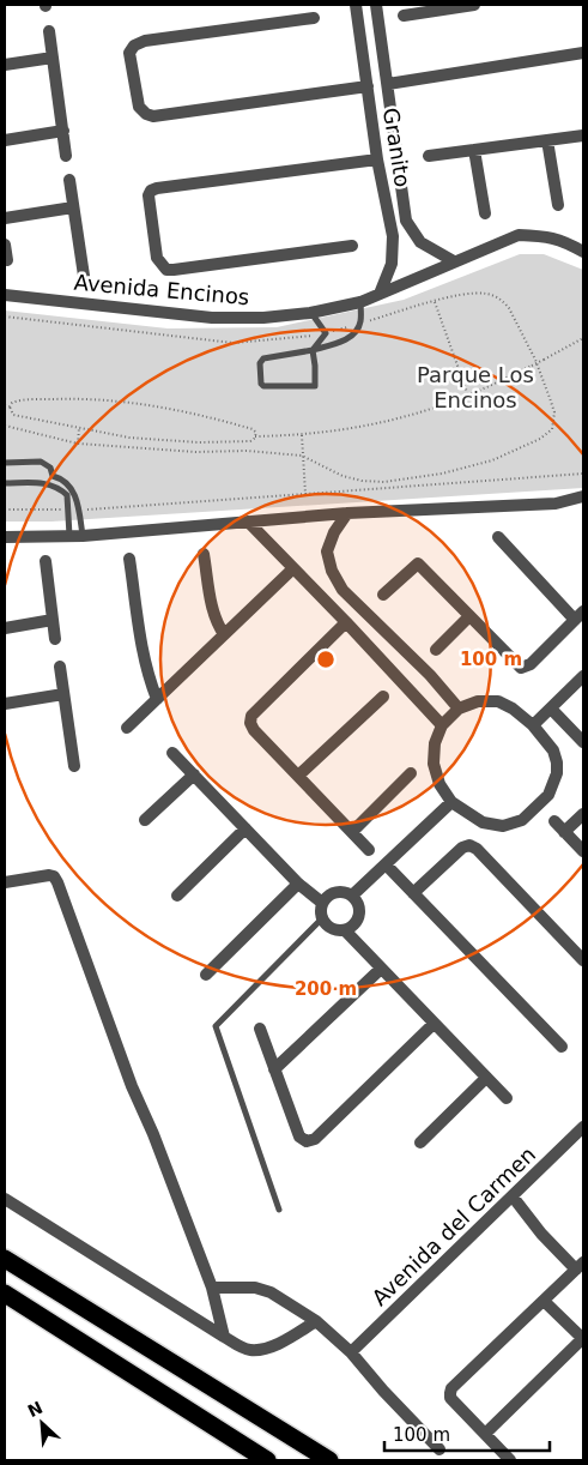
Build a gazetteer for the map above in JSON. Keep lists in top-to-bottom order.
{
  "streets": {
    "street": ["Granito", "Avenida Encinos", "Avenida del Carmen"]
  },
  "crossings": [
    ["Granito", "Avenida Encinos"]
  ],
  "parks": ["Parque Los Encinos"],
  "scale_bar": "100 m",
  "north": "top left",
  "rings": ["100 m", "200 m"]
}
